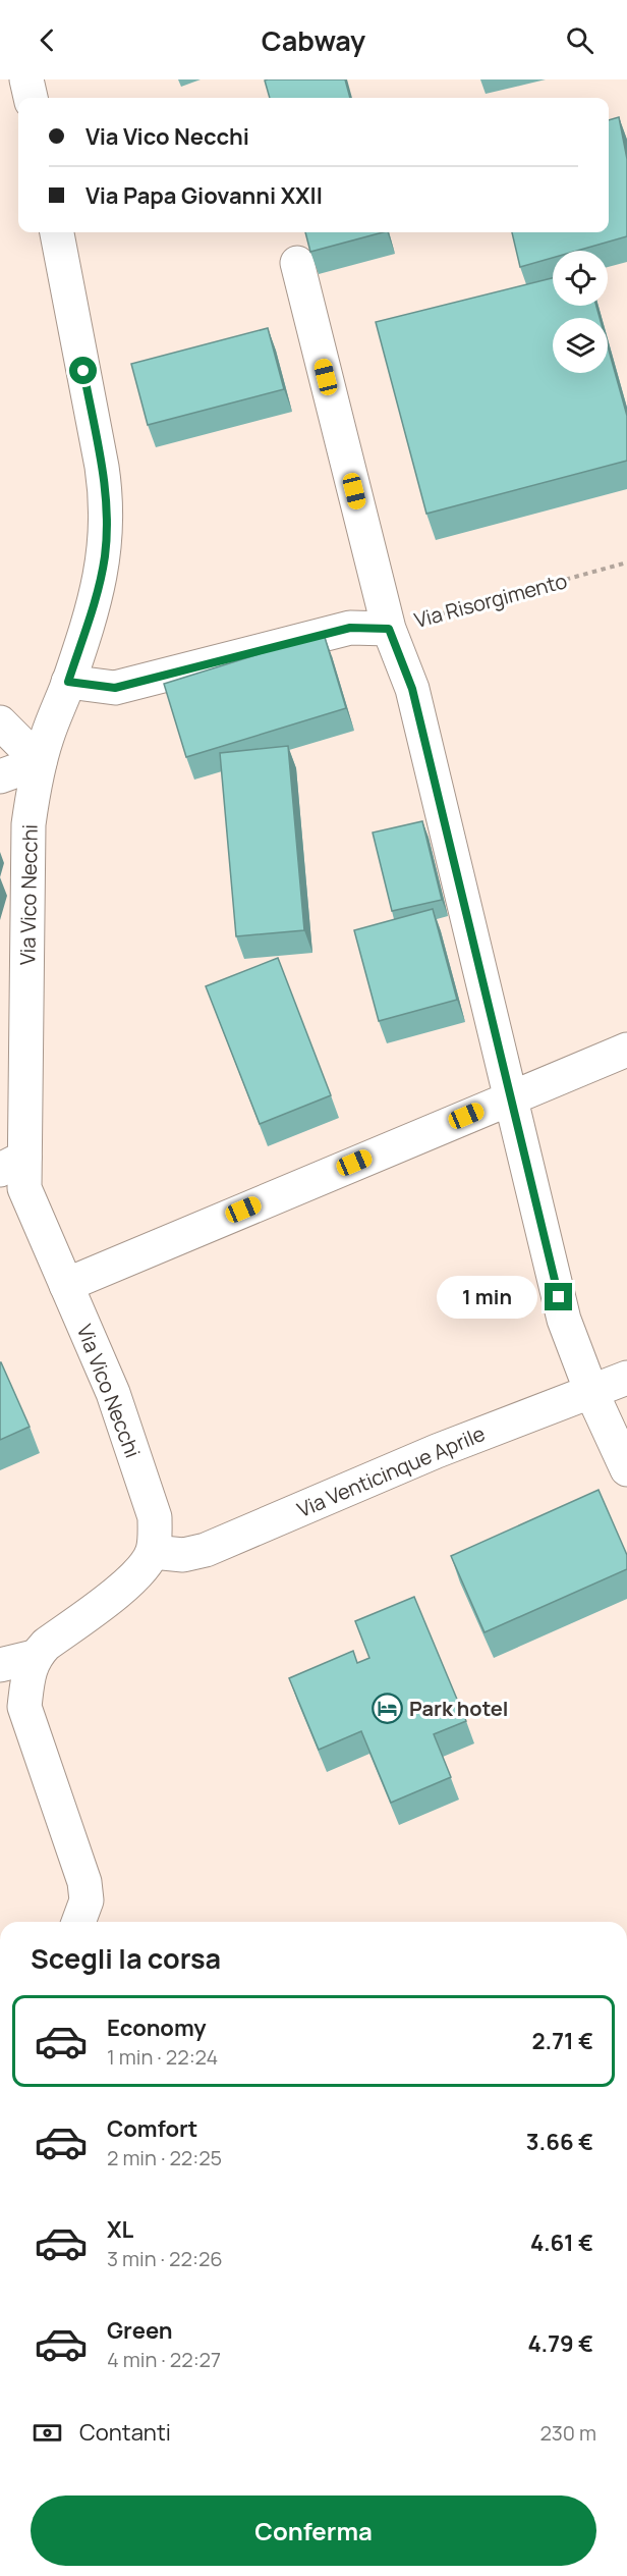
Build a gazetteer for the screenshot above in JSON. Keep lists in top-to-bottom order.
{
  "streets": {
    "street": ["Via Risorgimento", "Via Vico Necchi", "Via Venticinque Aprile"]
  },
  "crossings": [
    ["Via Risorgimento", "Via Vico Necchi"],
    ["Via Vico Necchi", "Via Venticinque Aprile"]
  ],
  "places": {
    "hotel": ["Park hotel"]
  },
  "page": {
    "header": "Cabway",
    "banner": ["Via Vico Necchi", "Via Papa Giovanni XXII"],
    "bubble": "1 min",
    "heading": "Scegli la corsa",
    "list": [
      {
        "name": "Economy",
        "note": "1 min · 22:24",
        "value": "2.71 €"
      },
      {
        "name": "Comfort",
        "note": "2 min · 22:25",
        "value": "3.66 €"
      },
      {
        "name": "XL",
        "note": "3 min · 22:26",
        "value": "4.61 €"
      },
      {
        "name": "Green",
        "note": "4 min · 22:27",
        "value": "4.79 €"
      }
    ],
    "pay": ["Contanti", "230 m"],
    "buttons": "Conferma"
  }
}
